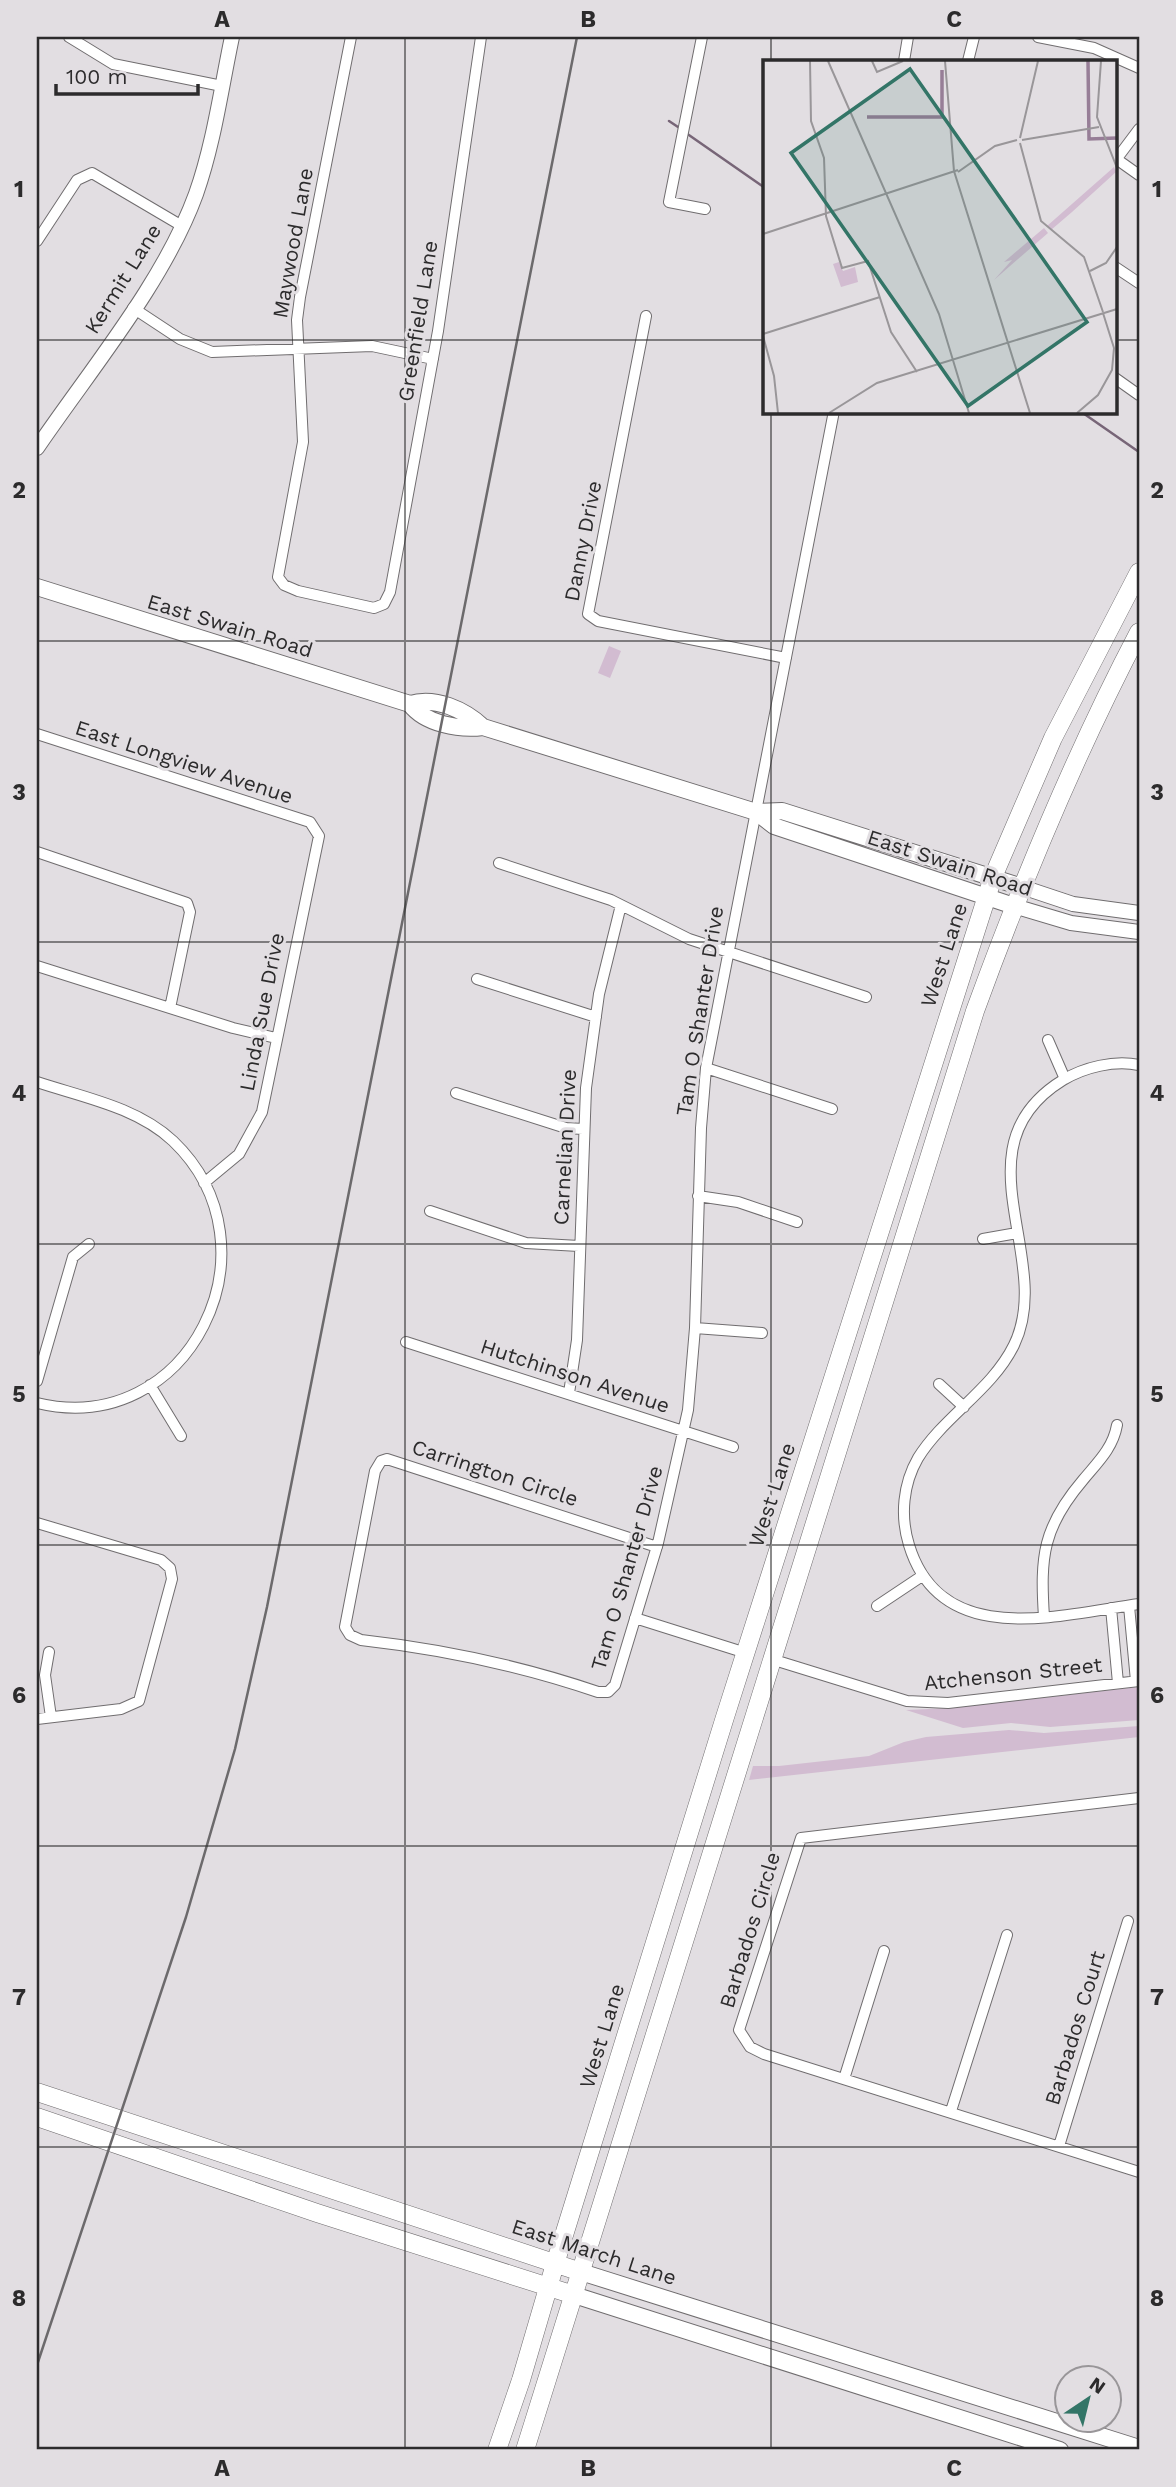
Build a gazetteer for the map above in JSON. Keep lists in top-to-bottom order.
{
  "streets": {
    "main road": ["East Swain Road", "West Lane", "East March Lane"],
    "street": [
      "Maywood Lane",
      "Kermit Lane",
      "Greenfield Lane",
      "Danny Drive",
      "East Longview Avenue",
      "Tam O Shanter Drive",
      "Linda Sue Drive",
      "Carnelian Drive",
      "Hutchinson Avenue",
      "Carrington Circle",
      "Atchenson Street",
      "Barbados Circle",
      "Barbados Court"
    ]
  },
  "crossings": [
    ["Maywood Lane", "Greenfield Lane"],
    ["Danny Drive", "Tam O Shanter Drive"],
    ["East Swain Road", "West Lane"],
    ["East Swain Road", "Tam O Shanter Drive"],
    ["East Longview Avenue", "Linda Sue Drive"],
    ["West Lane", "East March Lane"],
    ["Tam O Shanter Drive", "Hutchinson Avenue"],
    ["Tam O Shanter Drive", "Carrington Circle"],
    ["Carnelian Drive", "Hutchinson Avenue"],
    ["Barbados Circle", "Barbados Court"]
  ],
  "scale_bar": "100 m",
  "north": "top right",
  "grid": {
    "columns": ["A", "B", "C"],
    "rows": [
      "1",
      "2",
      "3",
      "4",
      "5",
      "6",
      "7",
      "8"
    ]
  }
}
